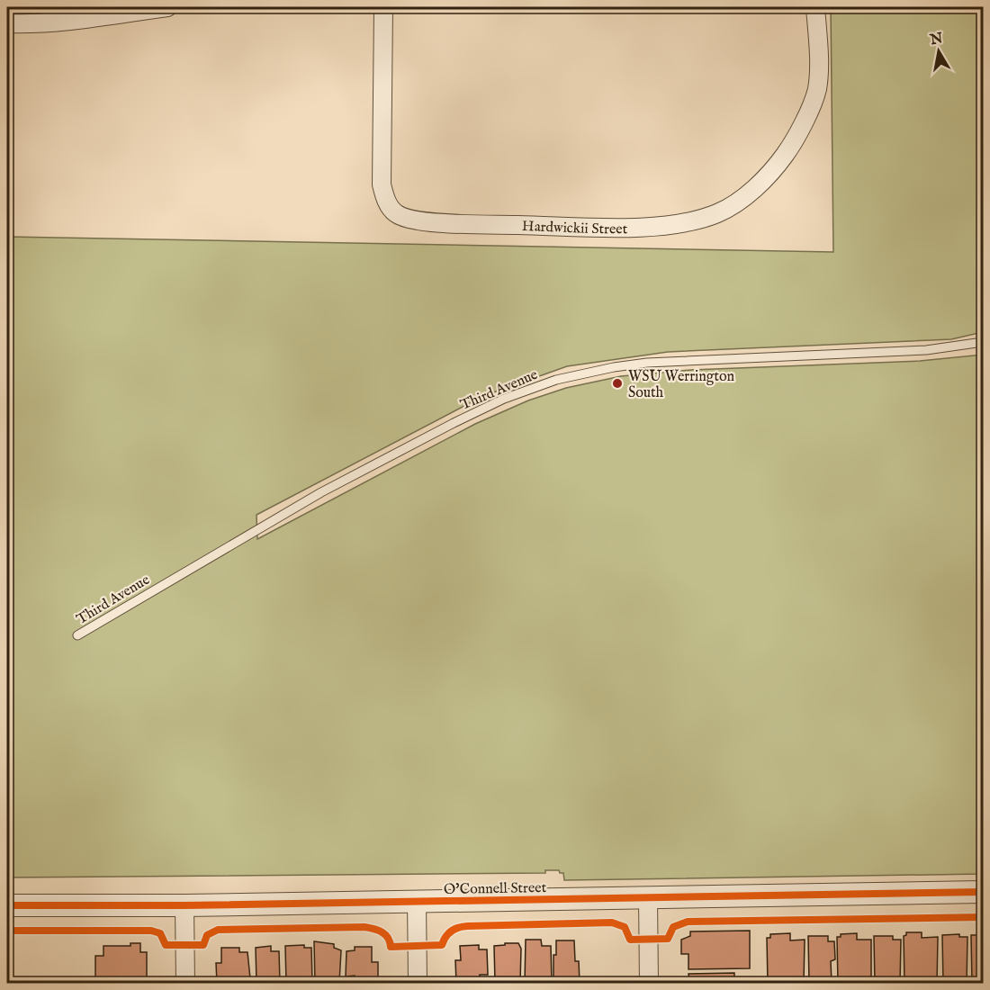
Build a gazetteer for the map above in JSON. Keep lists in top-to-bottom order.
{
  "streets": {
    "street": ["Hardwickii Street", "O'Connell Street"],
    "lane": ["Third Avenue"]
  },
  "places": ["WSU Werrington South"],
  "north": "top"
}
